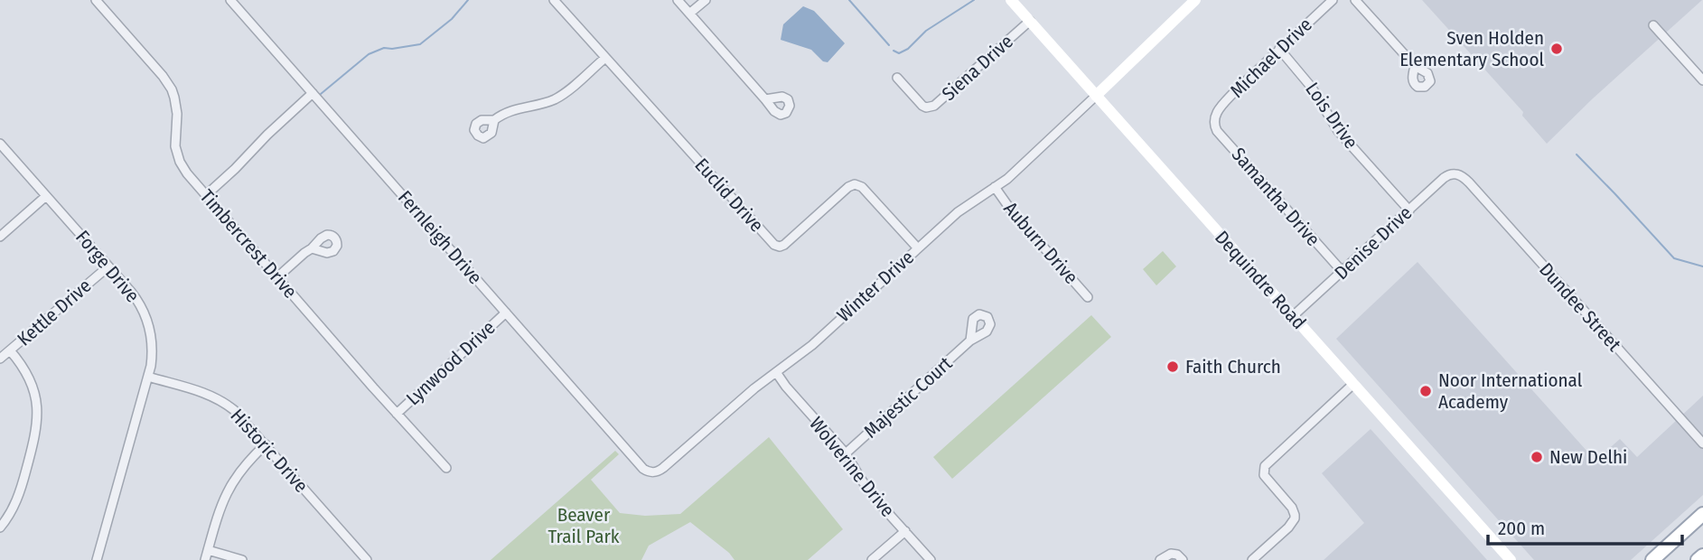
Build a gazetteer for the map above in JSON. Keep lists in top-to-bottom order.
{
  "streets": {
    "main road": ["Dequindre Road"],
    "street": [
      "Michael Drive",
      "Siena Drive",
      "Lois Drive",
      "Euclid Drive",
      "Samantha Drive",
      "Fernleigh Drive",
      "Auburn Drive",
      "Denise Drive",
      "Timbercrest Drive",
      "Forge Drive",
      "Winter Drive",
      "Dundee Street",
      "Kettle Drive",
      "Lynwood Drive",
      "Majestic Court",
      "Historic Drive",
      "Wolverine Drive"
    ]
  },
  "crossings": [
    ["Michael Drive", "Lois Drive"],
    ["Michael Drive", "Samantha Drive"],
    ["Siena Drive", "Dequindre Road"],
    ["Lois Drive", "Denise Drive"],
    ["Euclid Drive", "Winter Drive"],
    ["Samantha Drive", "Denise Drive"],
    ["Fernleigh Drive", "Winter Drive"],
    ["Fernleigh Drive", "Lynwood Drive"],
    ["Auburn Drive", "Winter Drive"],
    ["Denise Drive", "Dequindre Road"],
    ["Denise Drive", "Dundee Street"],
    ["Timbercrest Drive", "Lynwood Drive"],
    ["Forge Drive", "Kettle Drive"],
    ["Forge Drive", "Historic Drive"],
    ["Dequindre Road", "Winter Drive"],
    ["Winter Drive", "Wolverine Drive"],
    ["Majestic Court", "Wolverine Drive"]
  ],
  "parks": ["Beaver Trail Park"],
  "places": [
    "Sven Holden Elementary School",
    "Faith Church",
    "Noor International Academy",
    "New Delhi"
  ],
  "scale_bar": "200 m"
}
